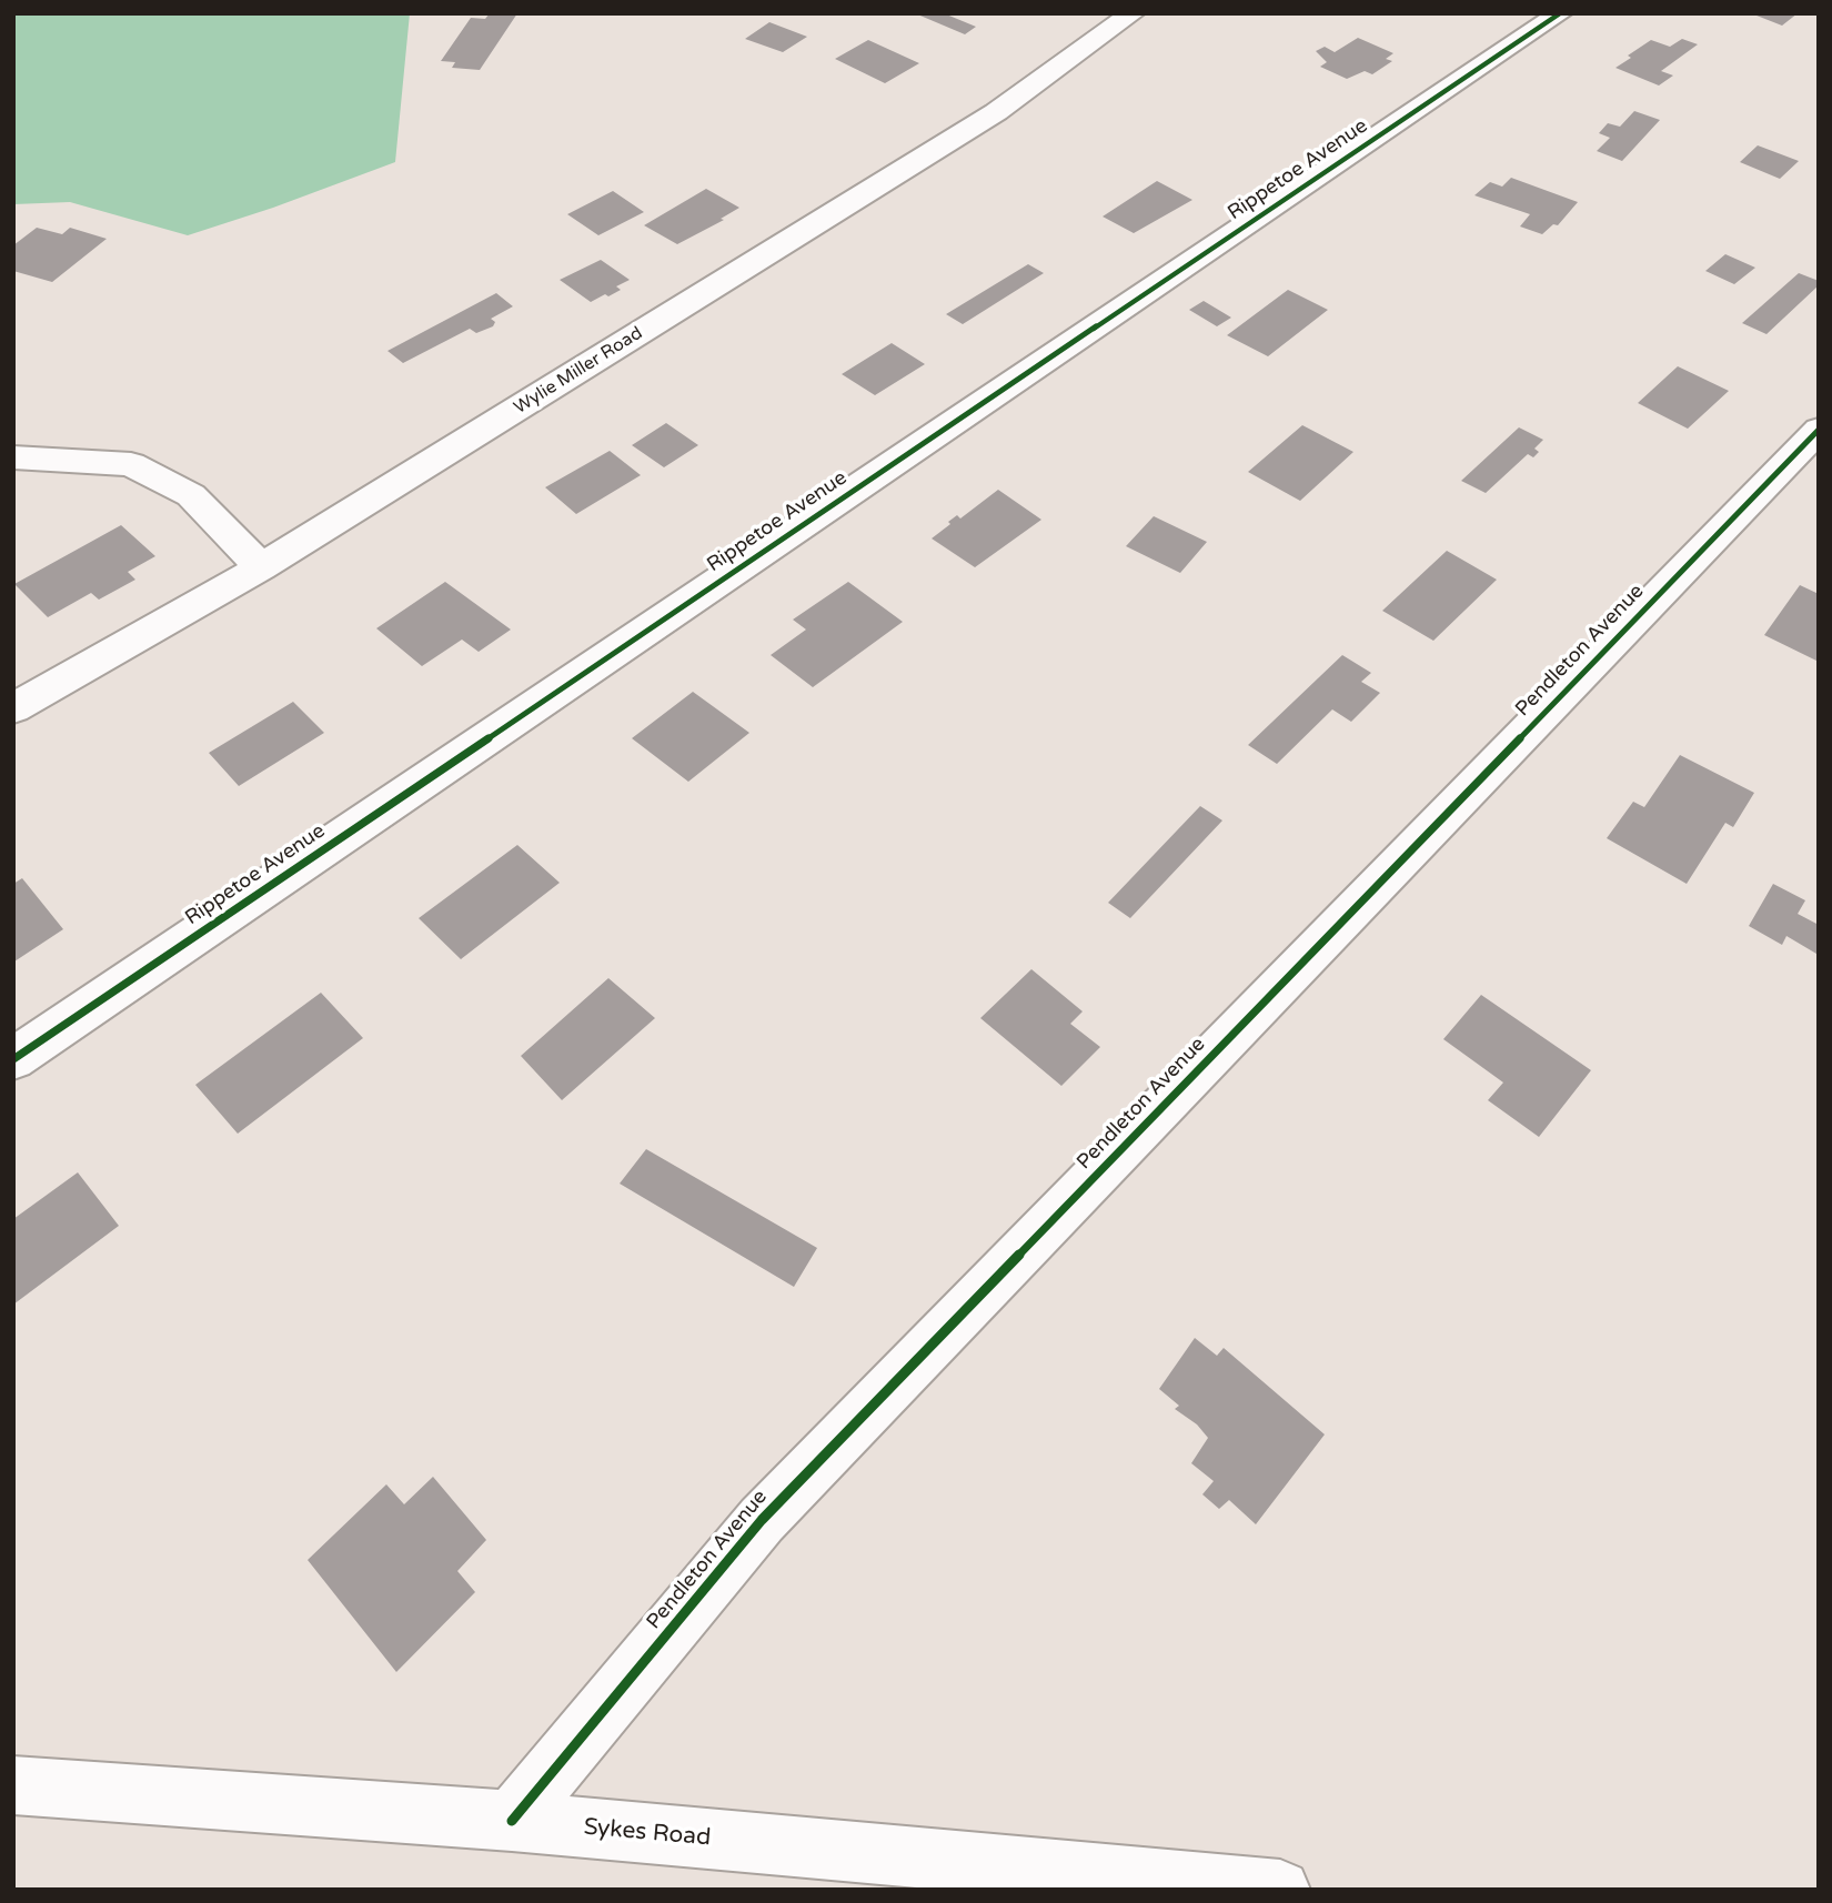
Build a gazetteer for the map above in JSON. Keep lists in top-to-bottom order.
{
  "streets": {
    "street": [
      "Rippetoe Avenue",
      "Wylie Miller Road",
      "Pendleton Avenue",
      "Sykes Road"
    ]
  },
  "crossings": [
    ["Pendleton Avenue", "Sykes Road"]
  ]
}
